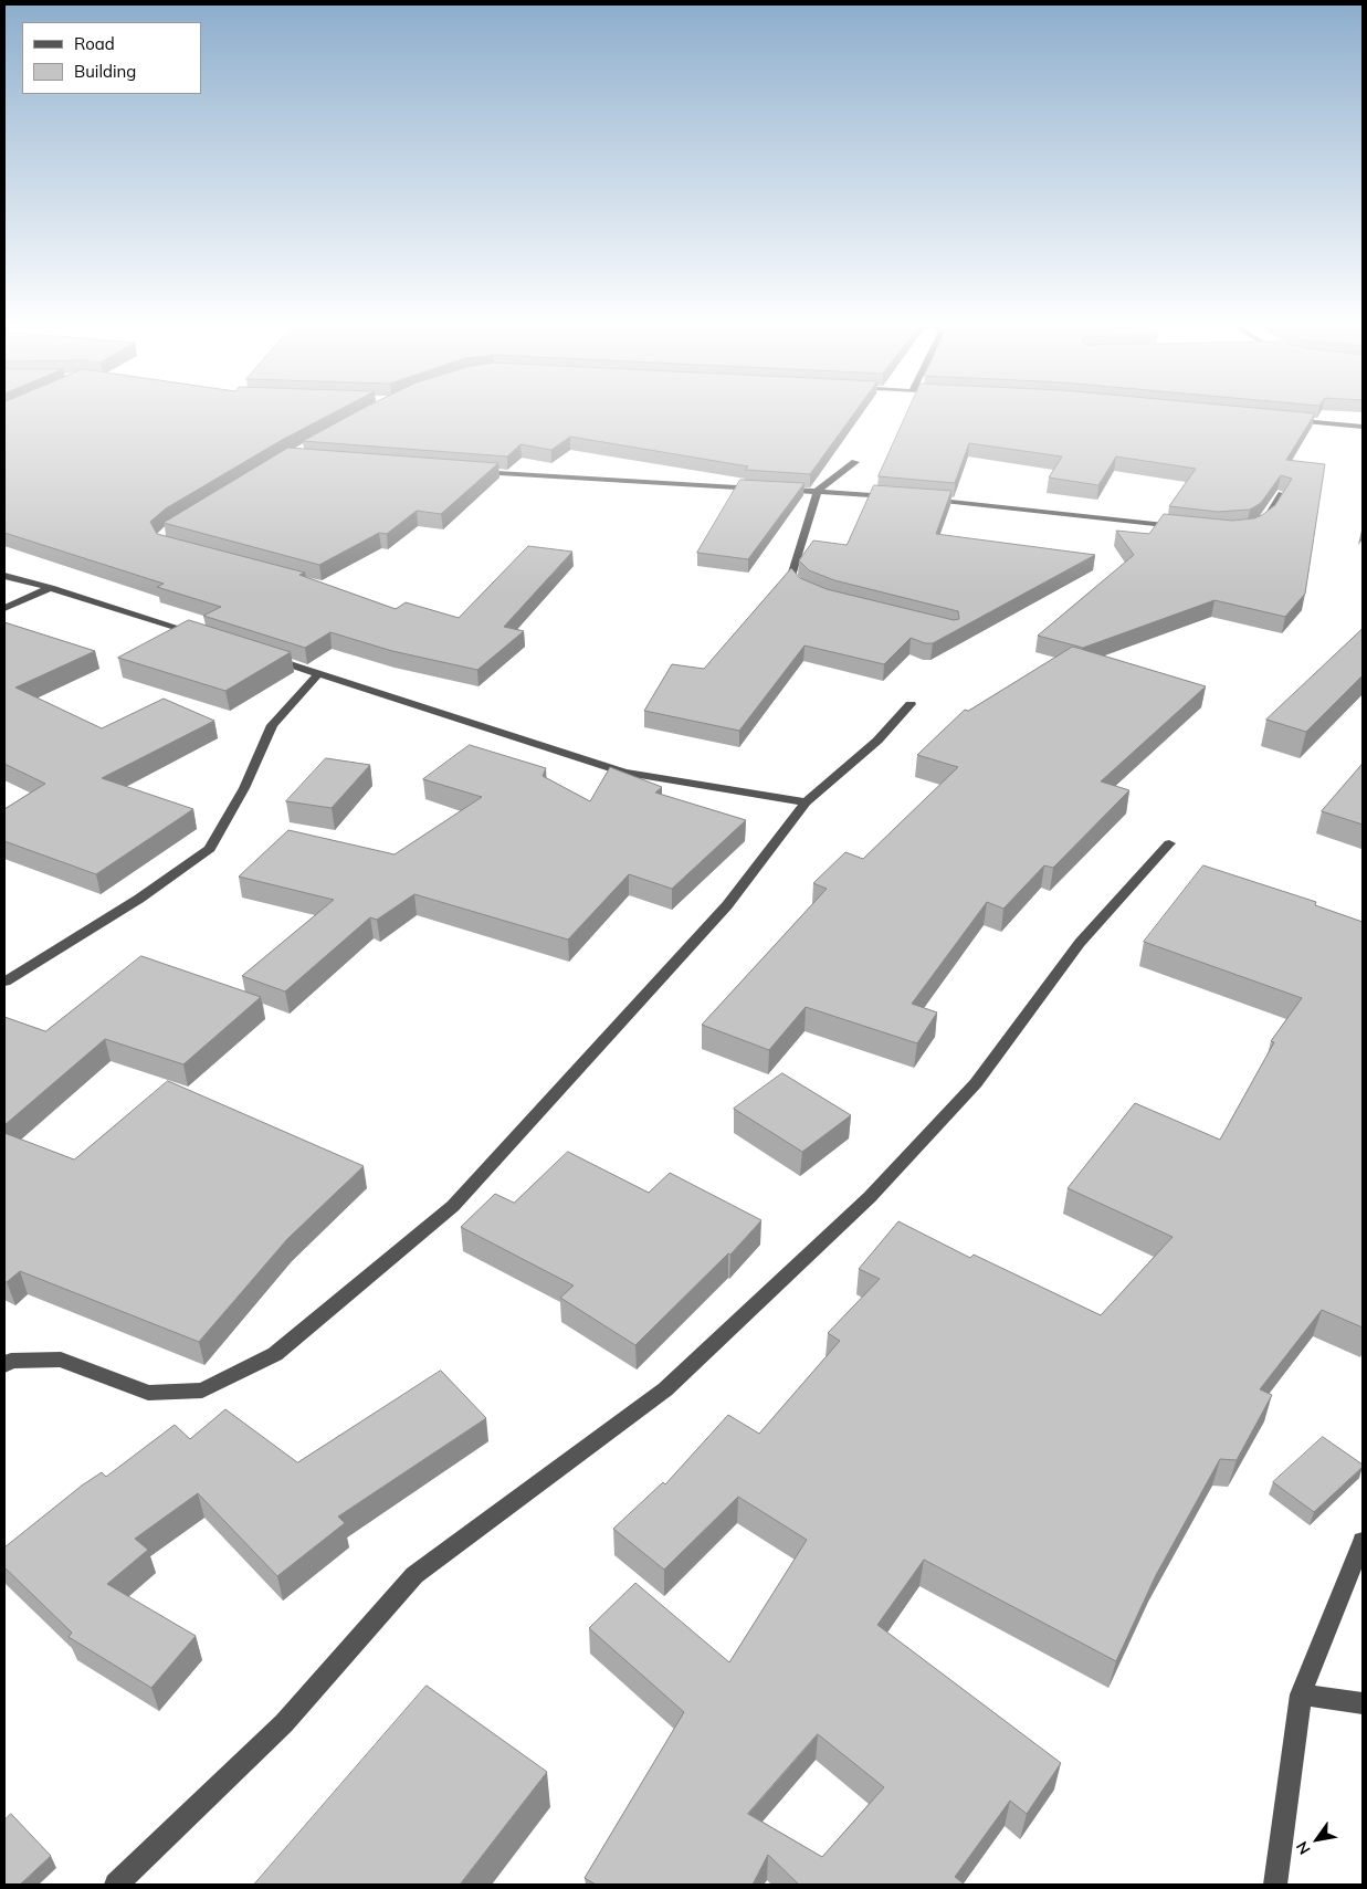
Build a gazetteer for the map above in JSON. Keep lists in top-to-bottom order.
{
  "legend": ["Road", "Building"],
  "north": "bottom left"
}
